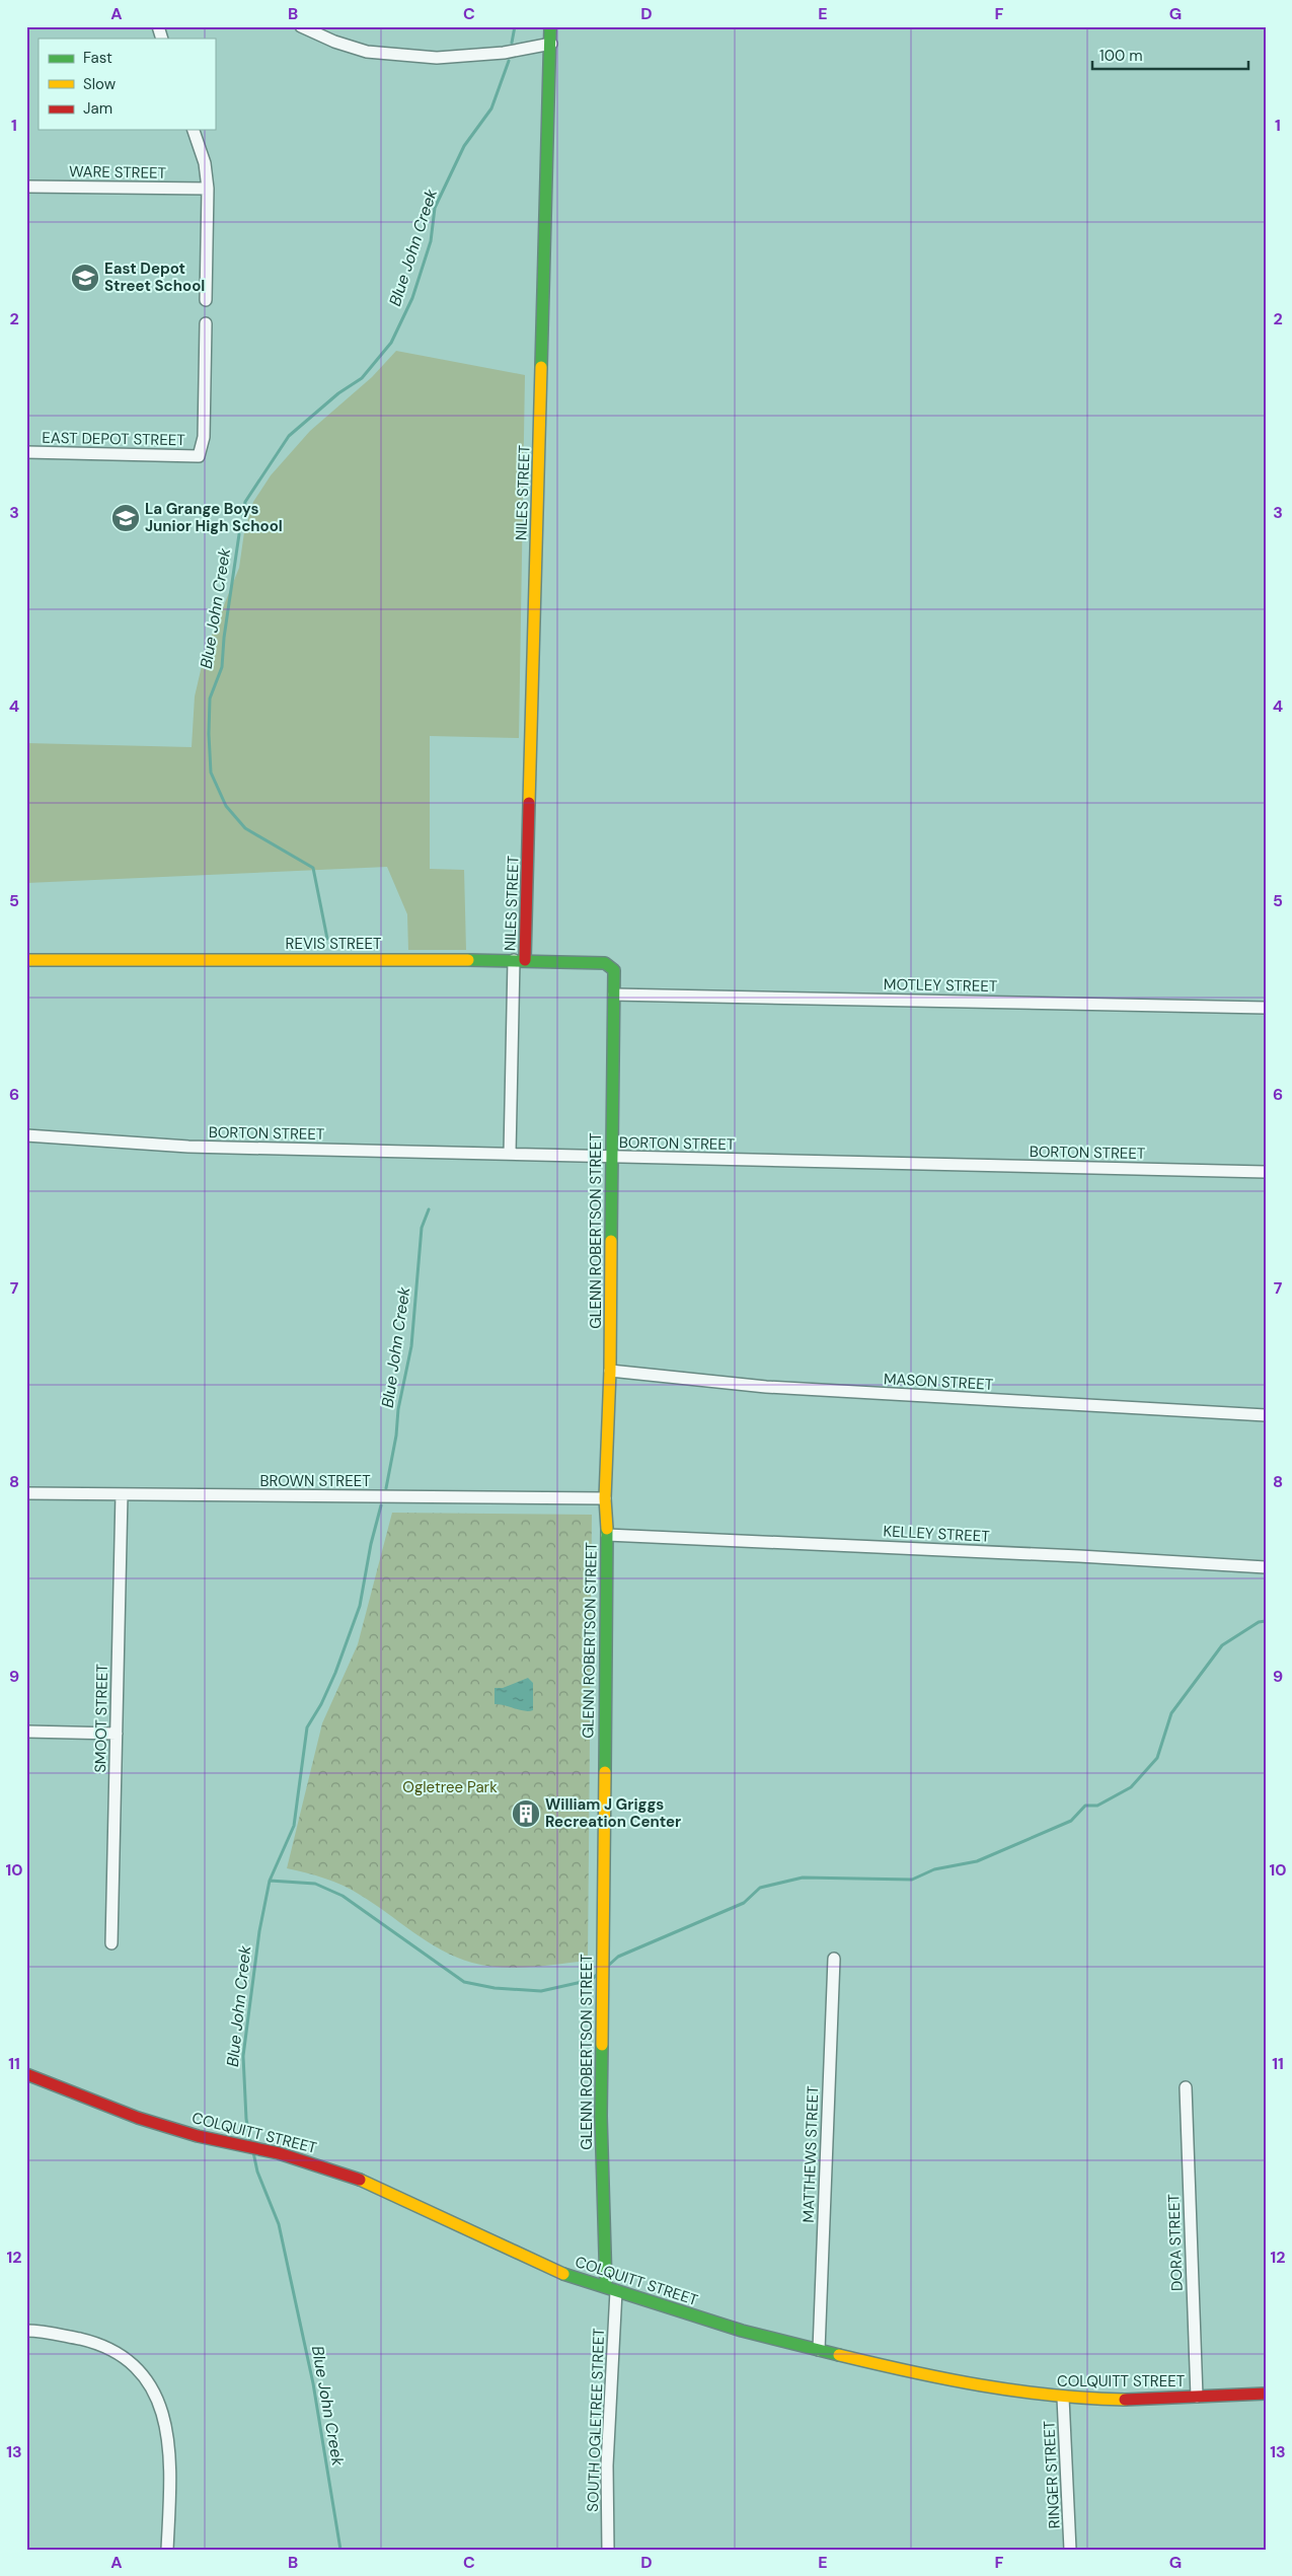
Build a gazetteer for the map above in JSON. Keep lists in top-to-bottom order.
{
  "streets": {
    "street": [
      "WARE STREET",
      "EAST DEPOT STREET",
      "NILES STREET",
      "REVIS STREET",
      "MOTLEY STREET",
      "BORTON STREET",
      "GLENN ROBERTSON STREET",
      "MASON STREET",
      "BROWN STREET",
      "KELLEY STREET",
      "SMOOT STREET",
      "COLQUITT STREET",
      "MATTHEWS STREET",
      "DORA STREET",
      "SOUTH OGLETREE STREET",
      "RINGER STREET"
    ]
  },
  "crossings": [
    ["NILES STREET", "REVIS STREET"],
    ["NILES STREET", "BORTON STREET"],
    ["REVIS STREET", "MOTLEY STREET"],
    ["REVIS STREET", "GLENN ROBERTSON STREET"],
    ["MOTLEY STREET", "GLENN ROBERTSON STREET"],
    ["BORTON STREET", "GLENN ROBERTSON STREET"],
    ["GLENN ROBERTSON STREET", "MASON STREET"],
    ["GLENN ROBERTSON STREET", "BROWN STREET"],
    ["GLENN ROBERTSON STREET", "KELLEY STREET"],
    ["GLENN ROBERTSON STREET", "COLQUITT STREET"],
    ["GLENN ROBERTSON STREET", "SOUTH OGLETREE STREET"],
    ["BROWN STREET", "SMOOT STREET"],
    ["COLQUITT STREET", "MATTHEWS STREET"],
    ["COLQUITT STREET", "DORA STREET"],
    ["COLQUITT STREET", "SOUTH OGLETREE STREET"],
    ["COLQUITT STREET", "RINGER STREET"]
  ],
  "water": ["Blue John Creek"],
  "parks": ["Ogletree Park"],
  "places": {
    "school or university": ["East Depot Street School", "La Grange Boys Junior High School"],
    "building": ["William J Griggs Recreation Center"]
  },
  "legend": ["Fast", "Slow", "Jam"],
  "scale_bar": "100 m",
  "grid": {
    "columns": [
      "A",
      "B",
      "C",
      "D",
      "E",
      "F",
      "G"
    ],
    "rows": [
      "1",
      "2",
      "3",
      "4",
      "5",
      "6",
      "7",
      "8",
      "9",
      "10",
      "11",
      "12",
      "13"
    ]
  }
}
